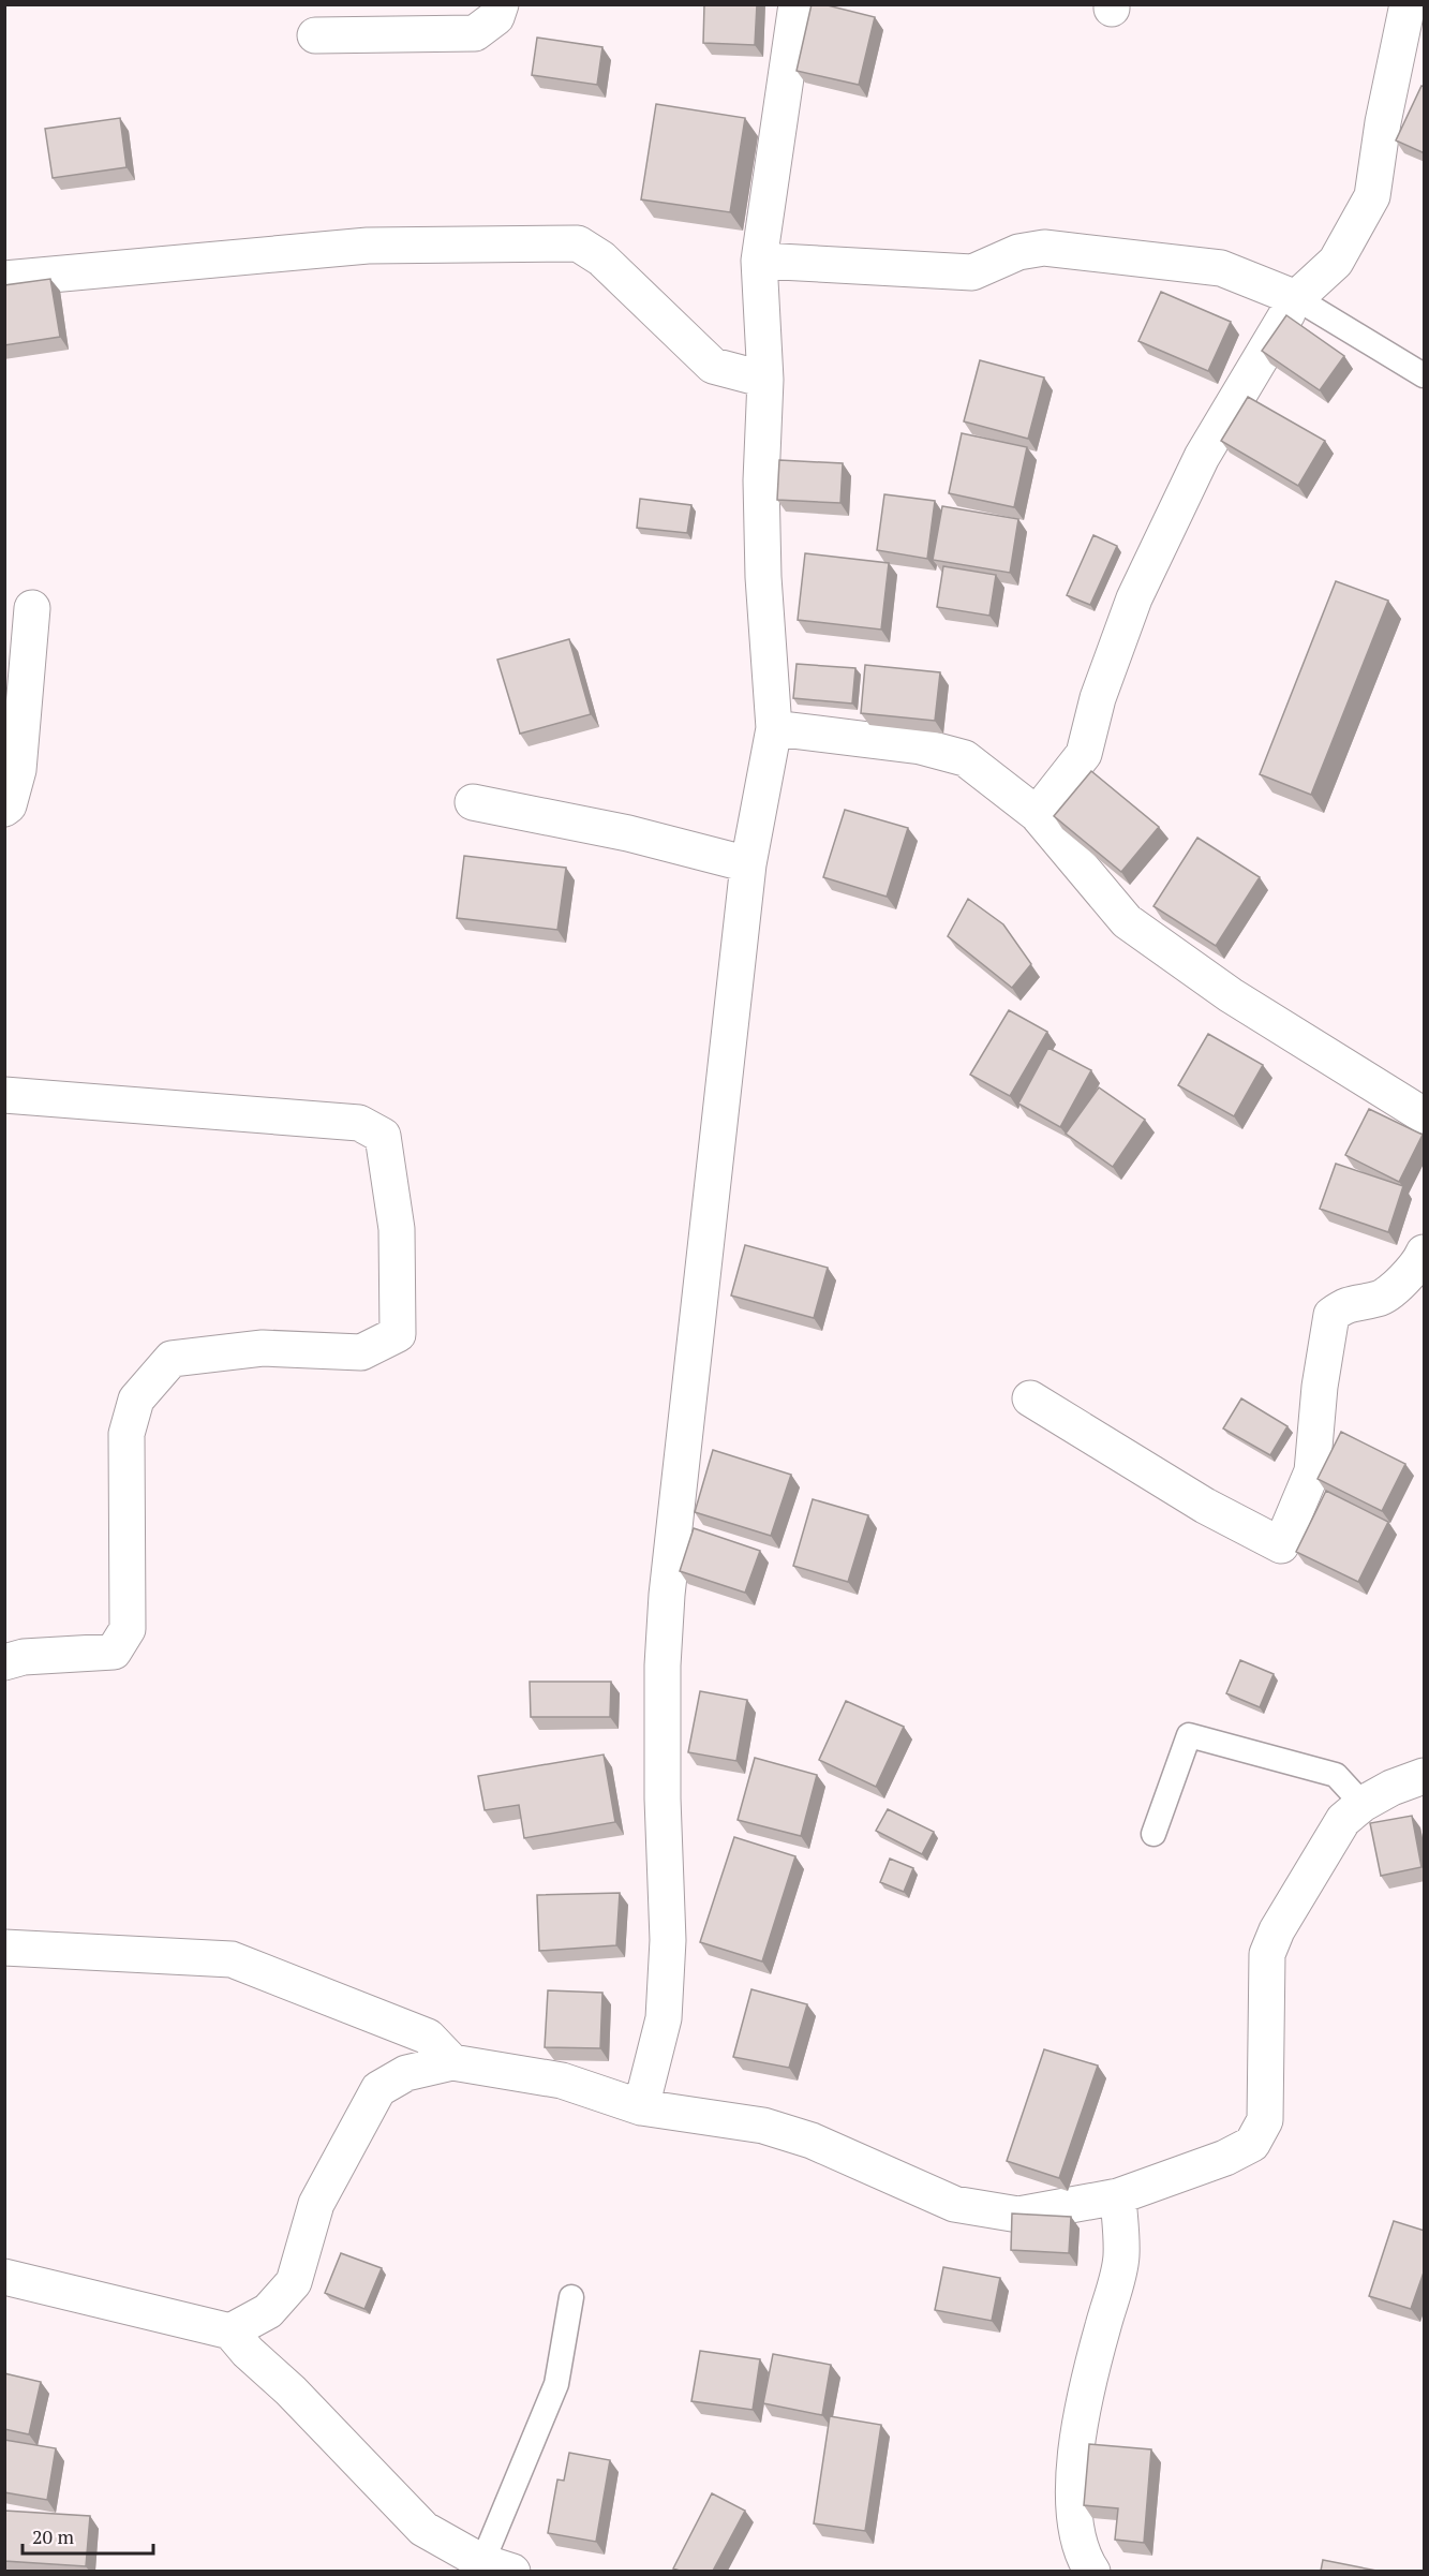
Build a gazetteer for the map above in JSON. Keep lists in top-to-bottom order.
{
  "scale_bar": "20 m"
}
